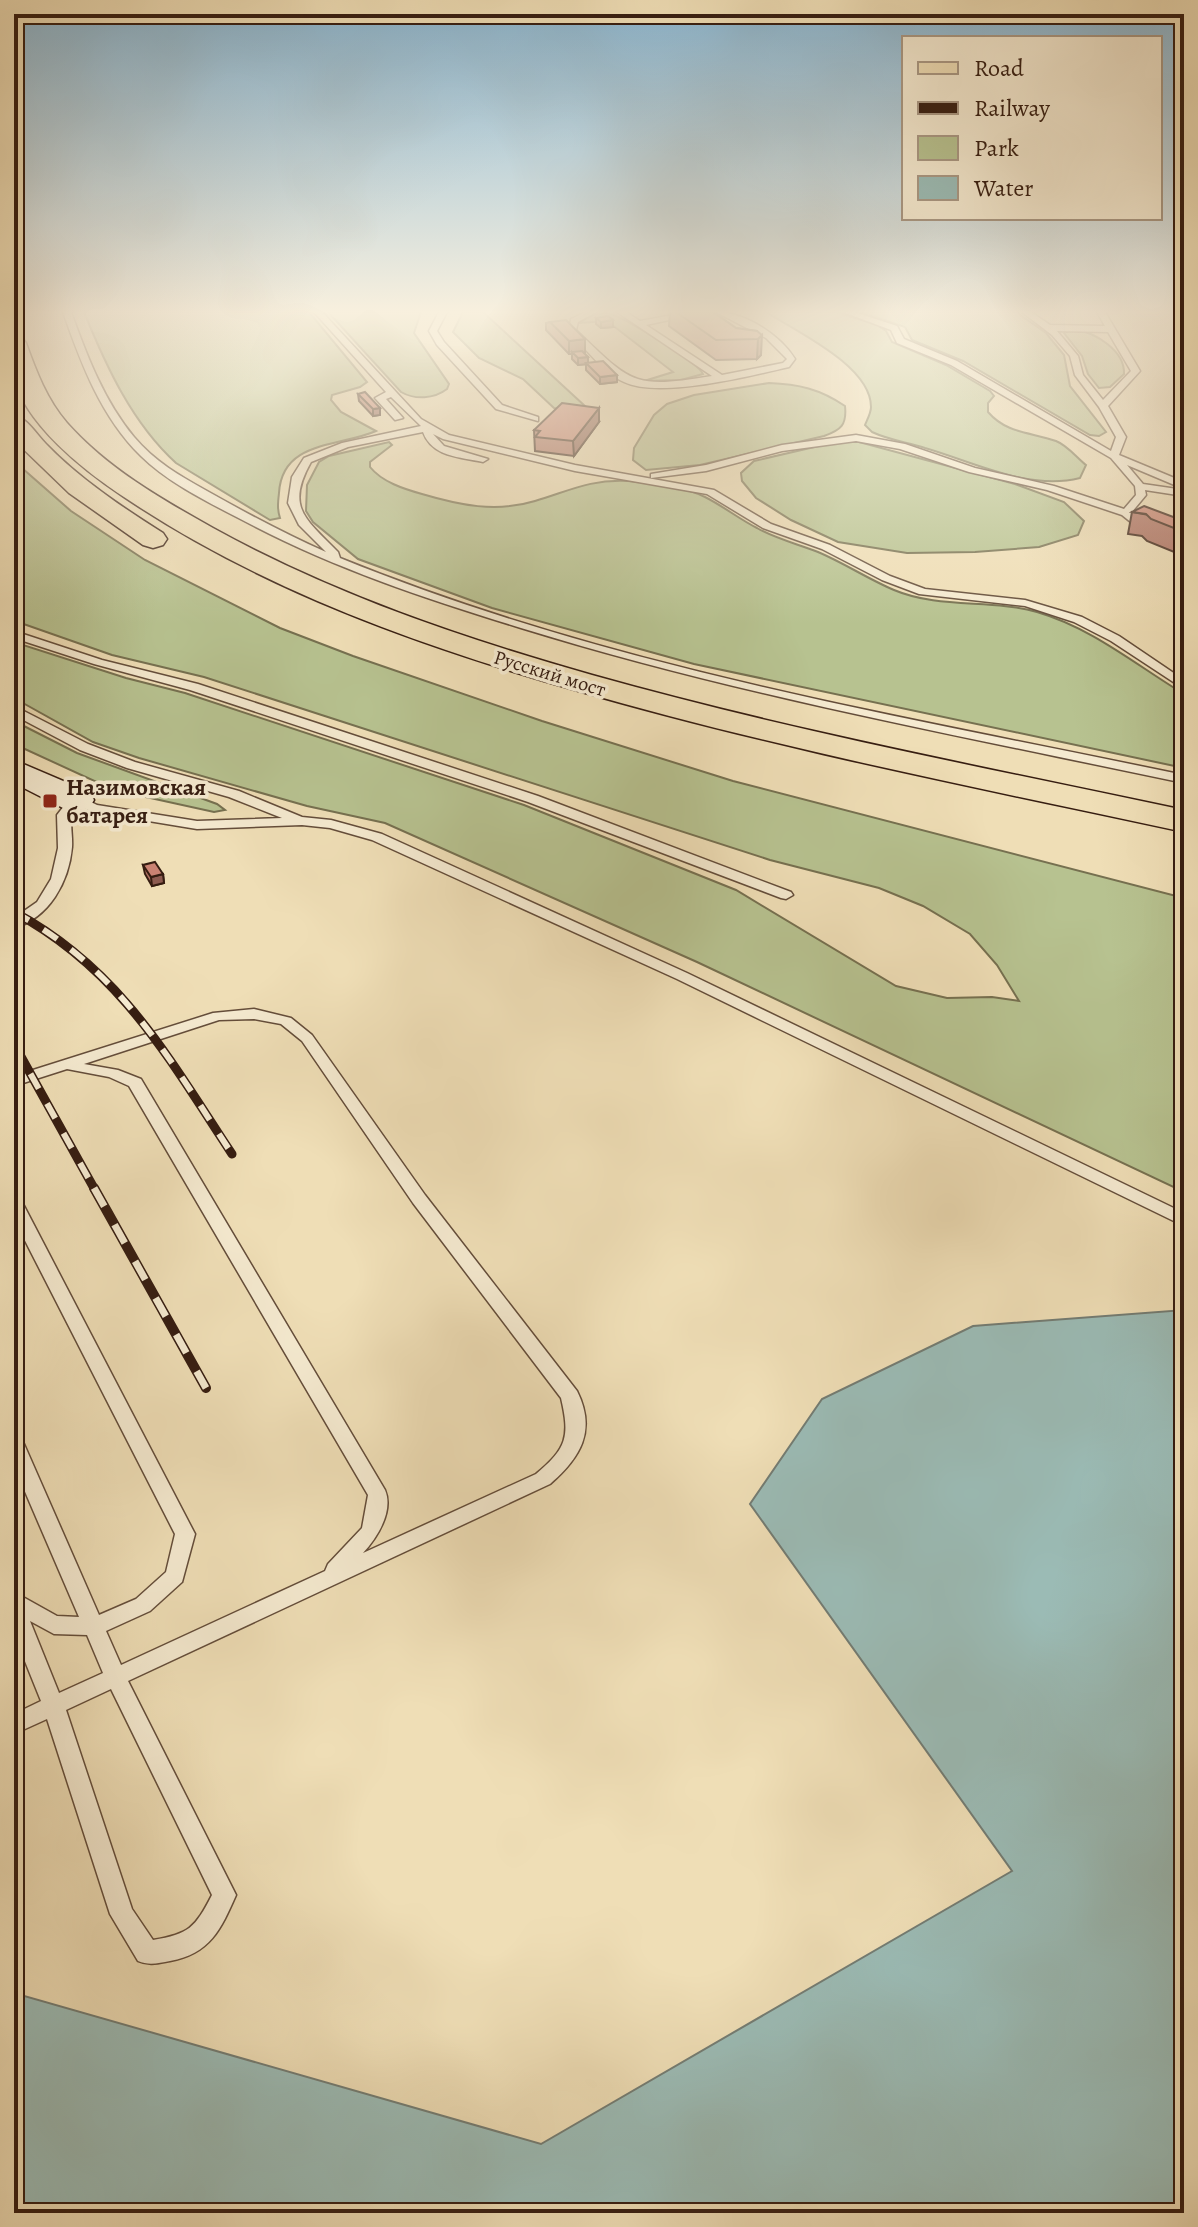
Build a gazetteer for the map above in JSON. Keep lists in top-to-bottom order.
{
  "streets": {
    "main road": ["Русский мост"]
  },
  "places": {
    "transit": ["Назимовская батарея"]
  },
  "legend": [
    "Road",
    "Railway",
    "Park",
    "Water"
  ]
}
